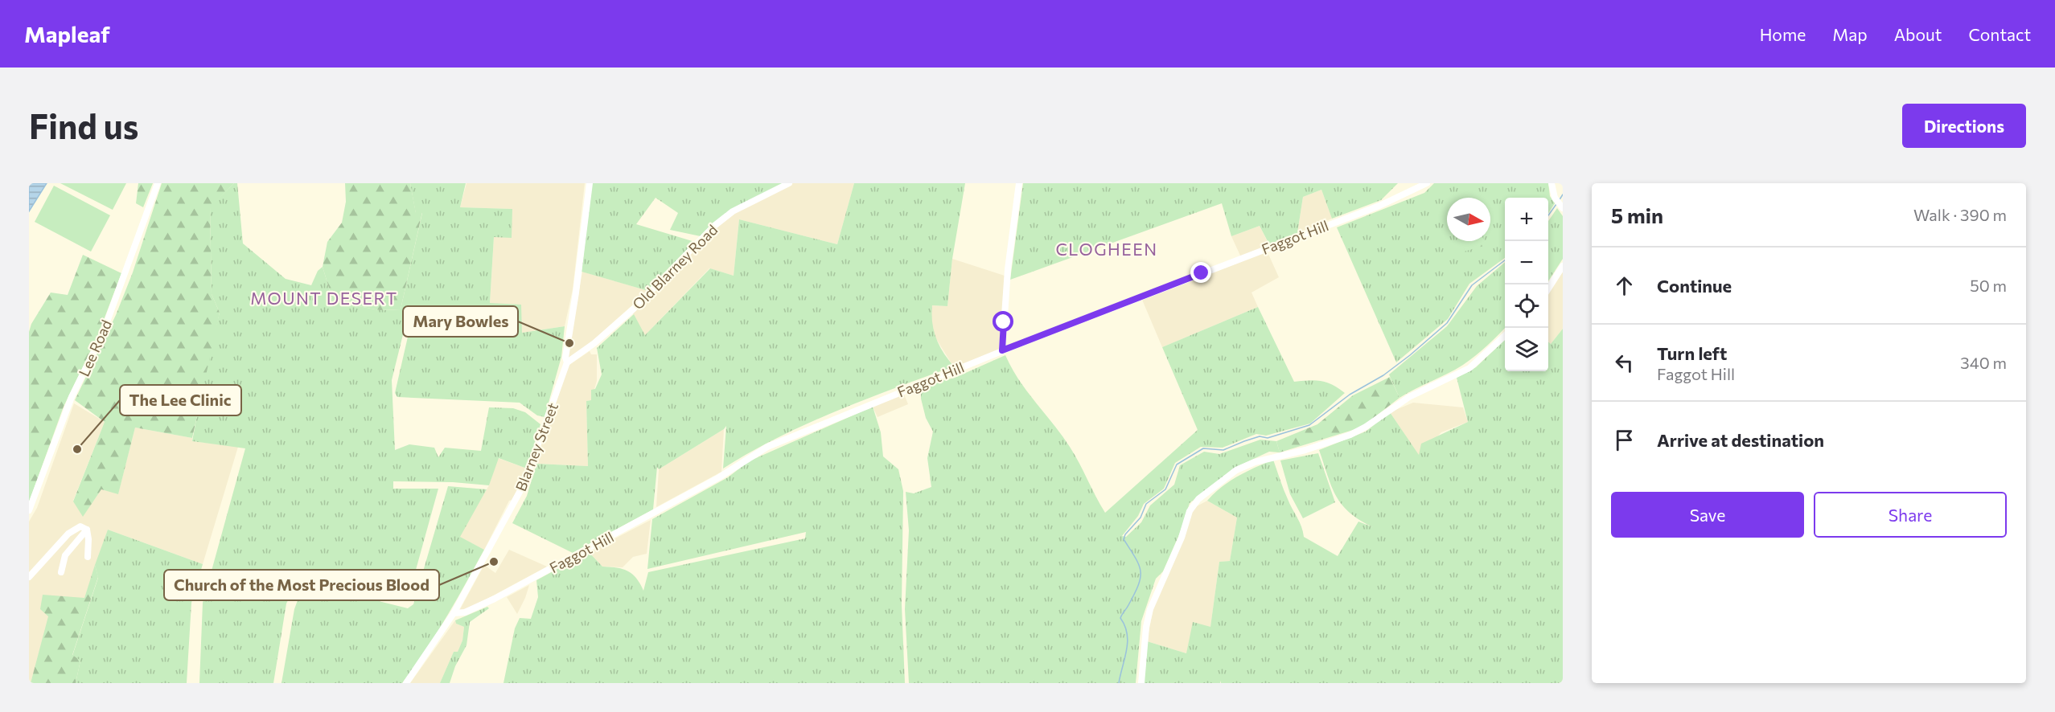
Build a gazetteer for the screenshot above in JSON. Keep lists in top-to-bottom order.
{
  "streets": {
    "street": [
      "Faggot Hill",
      "Old Blarney Road",
      "Lee Road",
      "Blarney Street"
    ]
  },
  "crossings": [
    ["Faggot Hill", "Blarney Street"],
    ["Old Blarney Road", "Blarney Street"]
  ],
  "districts": ["CLOGHEEN", "MOUNT DESERT"],
  "places": ["Mary Bowles", "The Lee Clinic", "Church of the Most Precious Blood"],
  "north": "right",
  "page": {
    "header": "Mapleaf",
    "nav": [
      "Home",
      "Map",
      "About",
      "Contact"
    ],
    "buttons": [
      "Directions",
      ["Save", "Share"]
    ],
    "title": "Find us",
    "heading": ["5 min", "Walk · 390 m"],
    "map_buttons": ["+", "−"],
    "list": [
      ["Continue", "50 m"],
      ["Turn left", "Faggot Hill", "340 m"],
      "Arrive at destination"
    ]
  }
}
